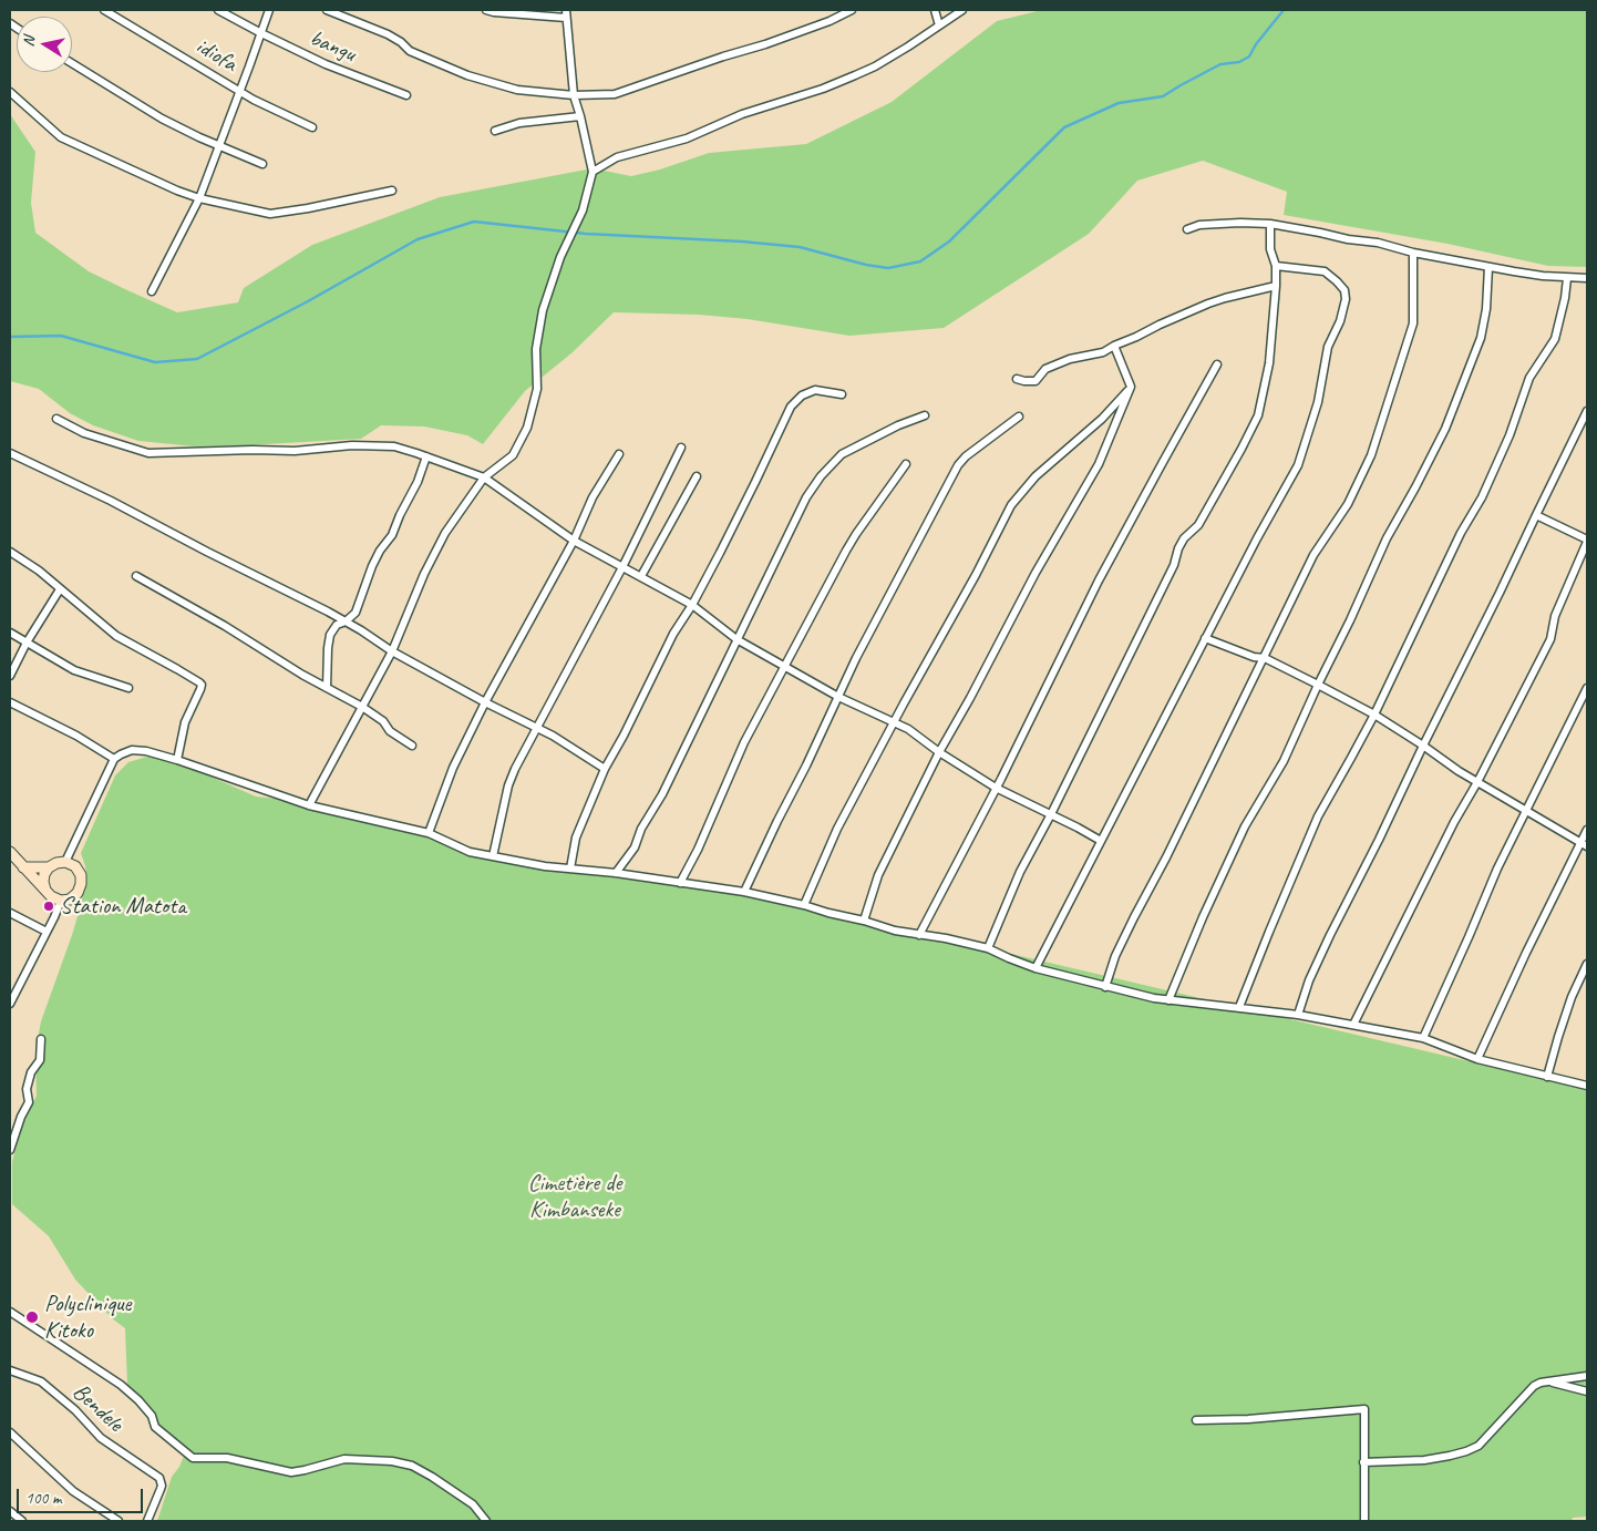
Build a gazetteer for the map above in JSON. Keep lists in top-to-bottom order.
{
  "streets": {
    "street": ["bangu", "idiofa", "Bendele"]
  },
  "parks": ["Cimetière de Kimbanseke"],
  "places": ["Station Matota", "Polyclinique Kitoko"],
  "scale_bar": "100 m",
  "north": "left"
}
